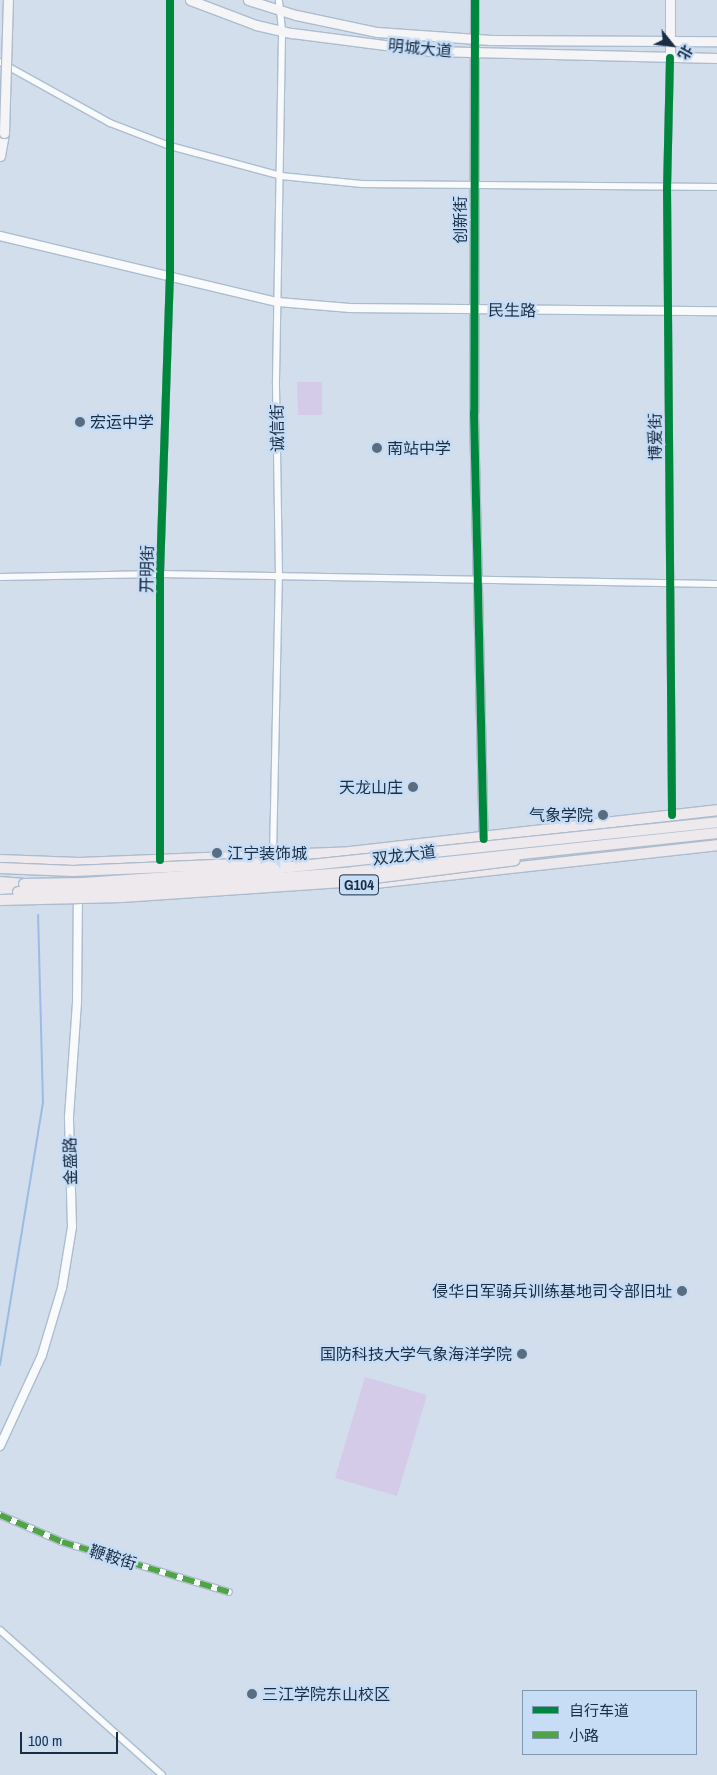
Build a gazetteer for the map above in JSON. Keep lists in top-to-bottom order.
{
  "streets": {
    "highway": ["双龙大道", "G104"],
    "main road": ["明城大道", "博爱街"],
    "street": [
      "创新街",
      "民生路",
      "诚信街",
      "开明街",
      "金盛路",
      "鞭鞍街"
    ]
  },
  "crossings": [
    ["明城大道", "创新街"],
    ["明城大道", "诚信街"],
    ["明城大道", "博爱街"],
    ["创新街", "民生路"],
    ["创新街", "双龙大道"],
    ["民生路", "诚信街"],
    ["民生路", "博爱街"],
    ["民生路", "开明街"],
    ["诚信街", "双龙大道"],
    ["博爱街", "双龙大道"],
    ["开明街", "双龙大道"],
    ["双龙大道", "金盛路"]
  ],
  "places": [
    "宏运中学",
    "南站中学",
    "天龙山庄",
    "气象学院",
    "江宁装饰城",
    "侵华日军骑兵训练基地司令部旧址",
    "国防科技大学气象海洋学院",
    "三江学院东山校区"
  ],
  "legend": ["自行车道", "小路"],
  "scale_bar": "100 m",
  "north": "bottom right"
}
